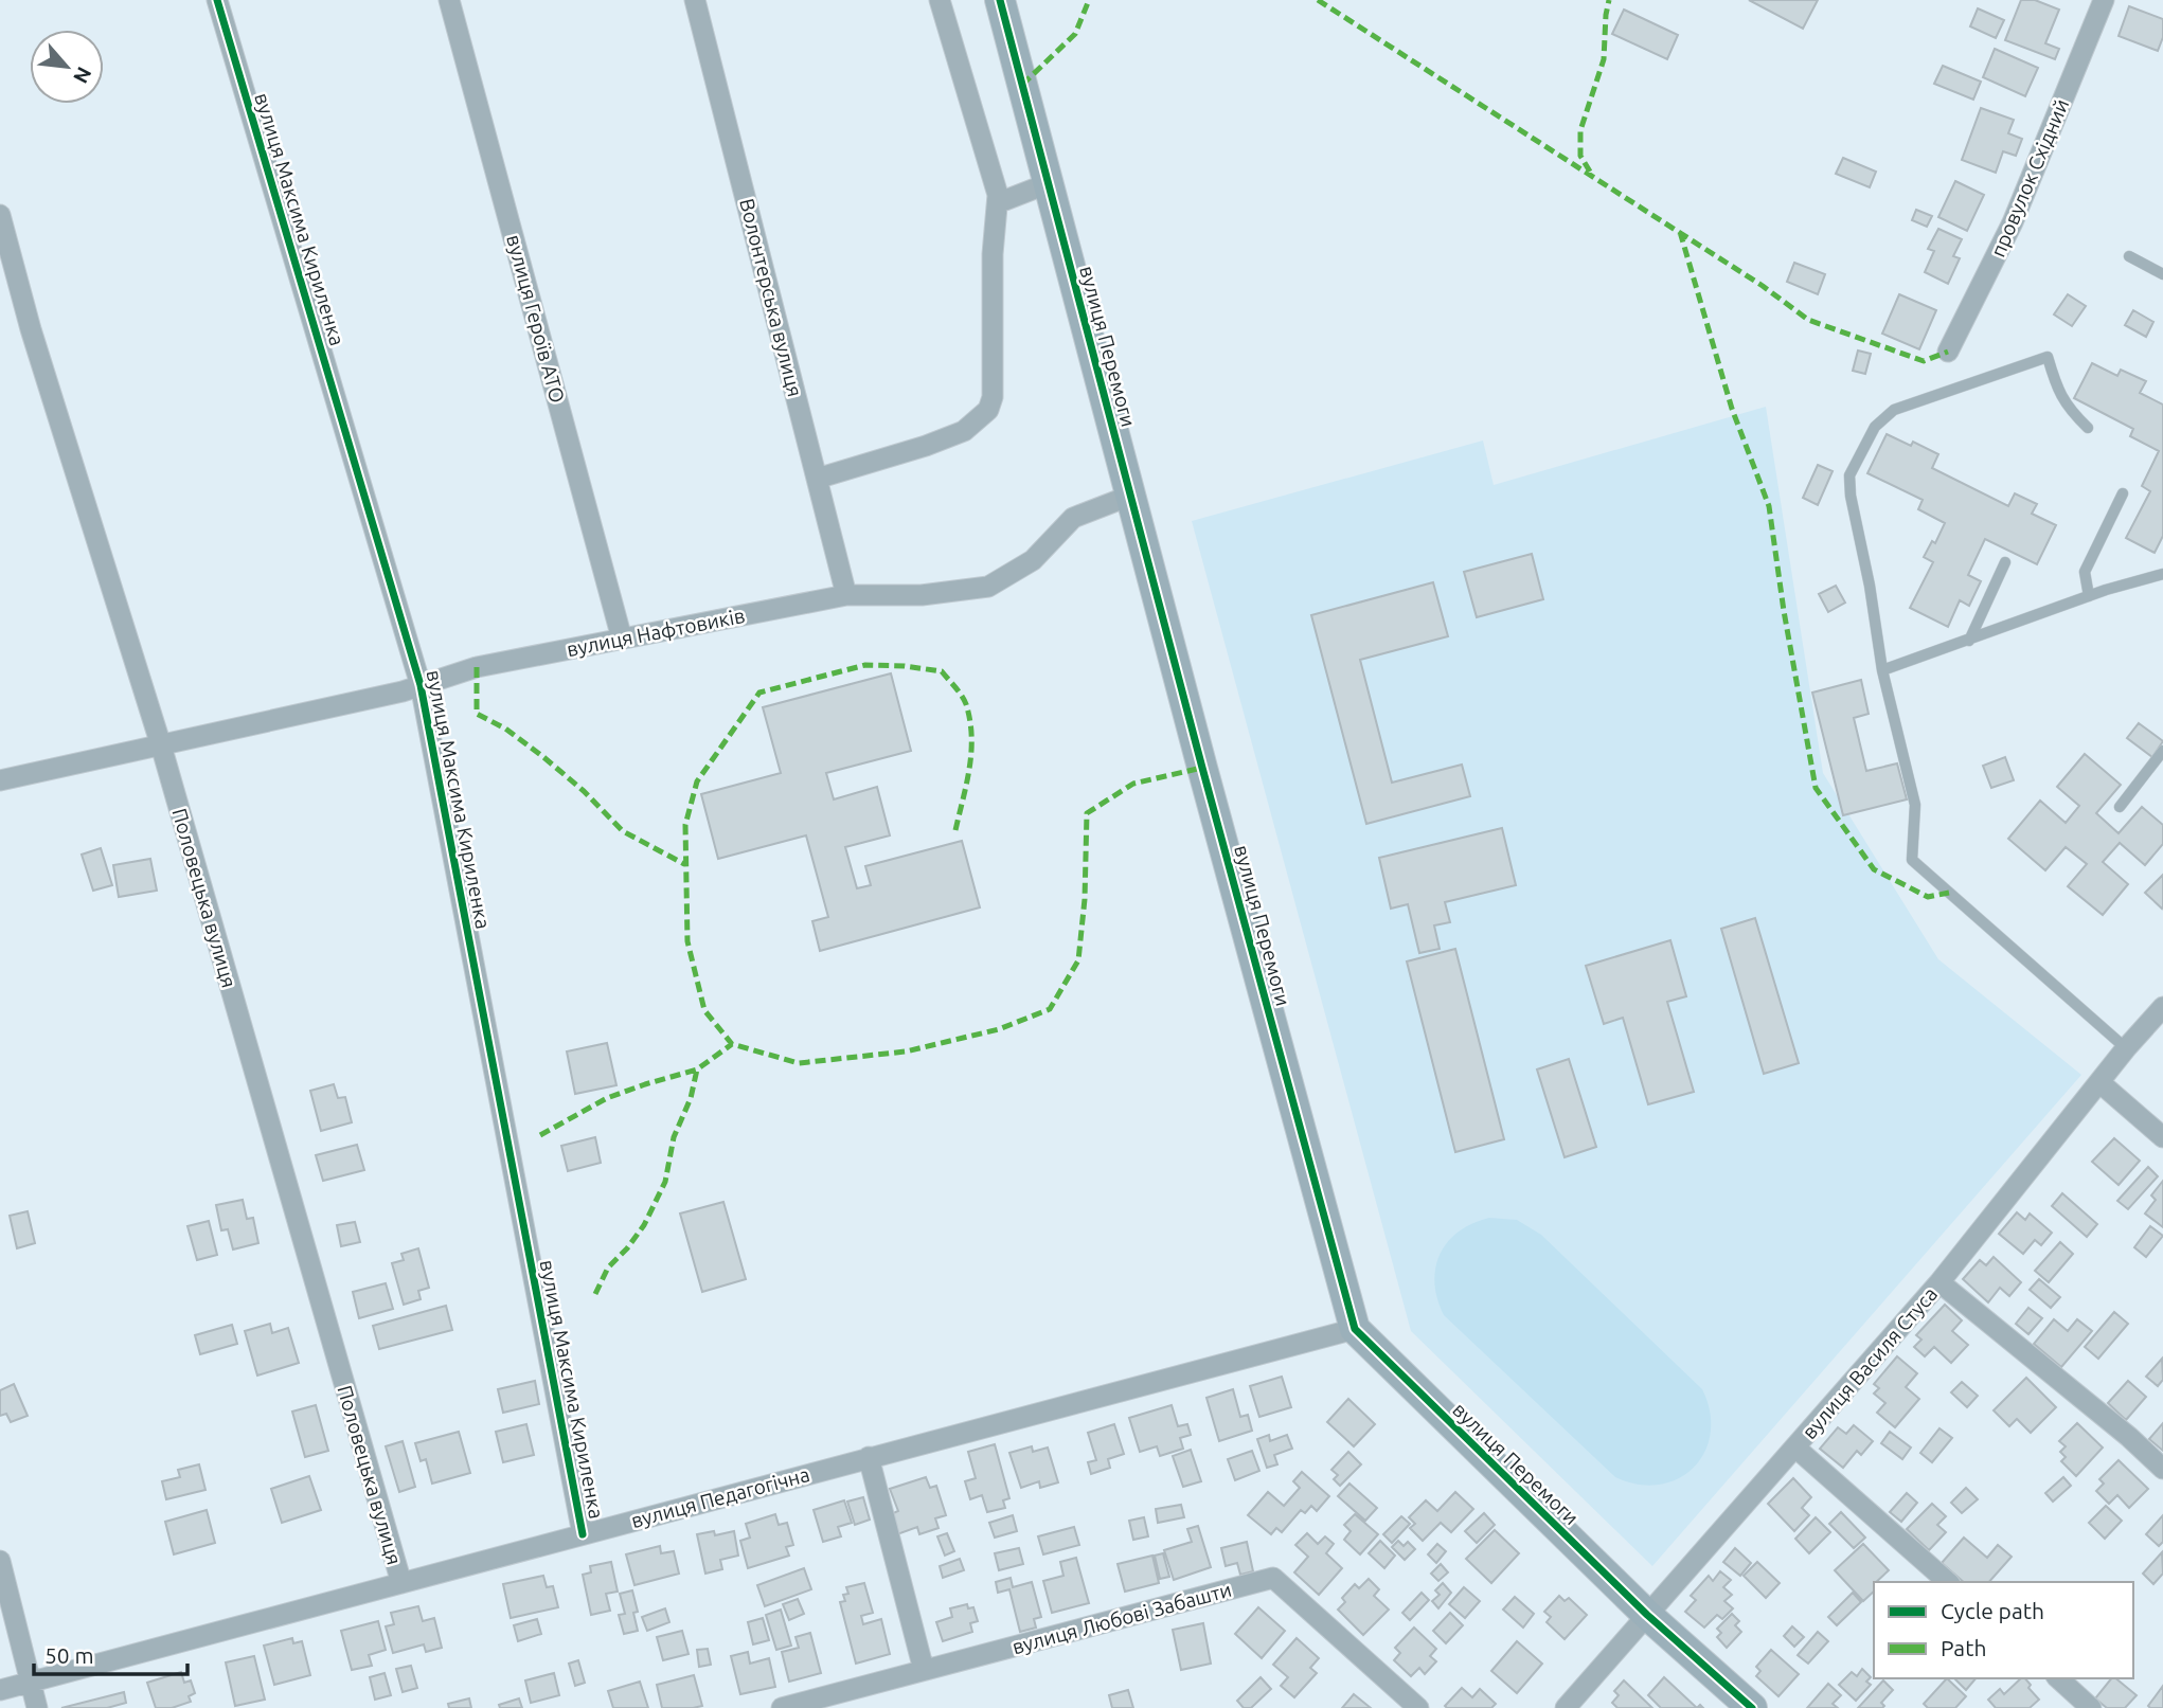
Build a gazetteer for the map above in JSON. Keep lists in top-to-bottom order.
{
  "streets": {
    "street": [
      "провулок Східний",
      "вулиця Максима Кириленка",
      "Волонтерська вулиця",
      "вулиця Героїв АТО",
      "вулиця Перемоги",
      "вулиця Нафтовиків",
      "Половецька вулиця",
      "вулиця Василя Стуса",
      "вулиця Педагогічна",
      "вулиця Любові Забашти"
    ]
  },
  "crossings": [
    ["вулиця Максима Кириленка", "вулиця Нафтовиків"],
    ["вулиця Максима Кириленка", "вулиця Педагогічна"],
    ["Волонтерська вулиця", "вулиця Нафтовиків"],
    ["вулиця Героїв АТО", "вулиця Нафтовиків"],
    ["вулиця Перемоги", "вулиця Нафтовиків"],
    ["вулиця Перемоги", "вулиця Василя Стуса"],
    ["вулиця Перемоги", "вулиця Педагогічна"],
    ["вулиця Нафтовиків", "Половецька вулиця"],
    ["Половецька вулиця", "вулиця Педагогічна"]
  ],
  "legend": ["Cycle path", "Path"],
  "scale_bar": "50 m",
  "north": "bottom right"
}
